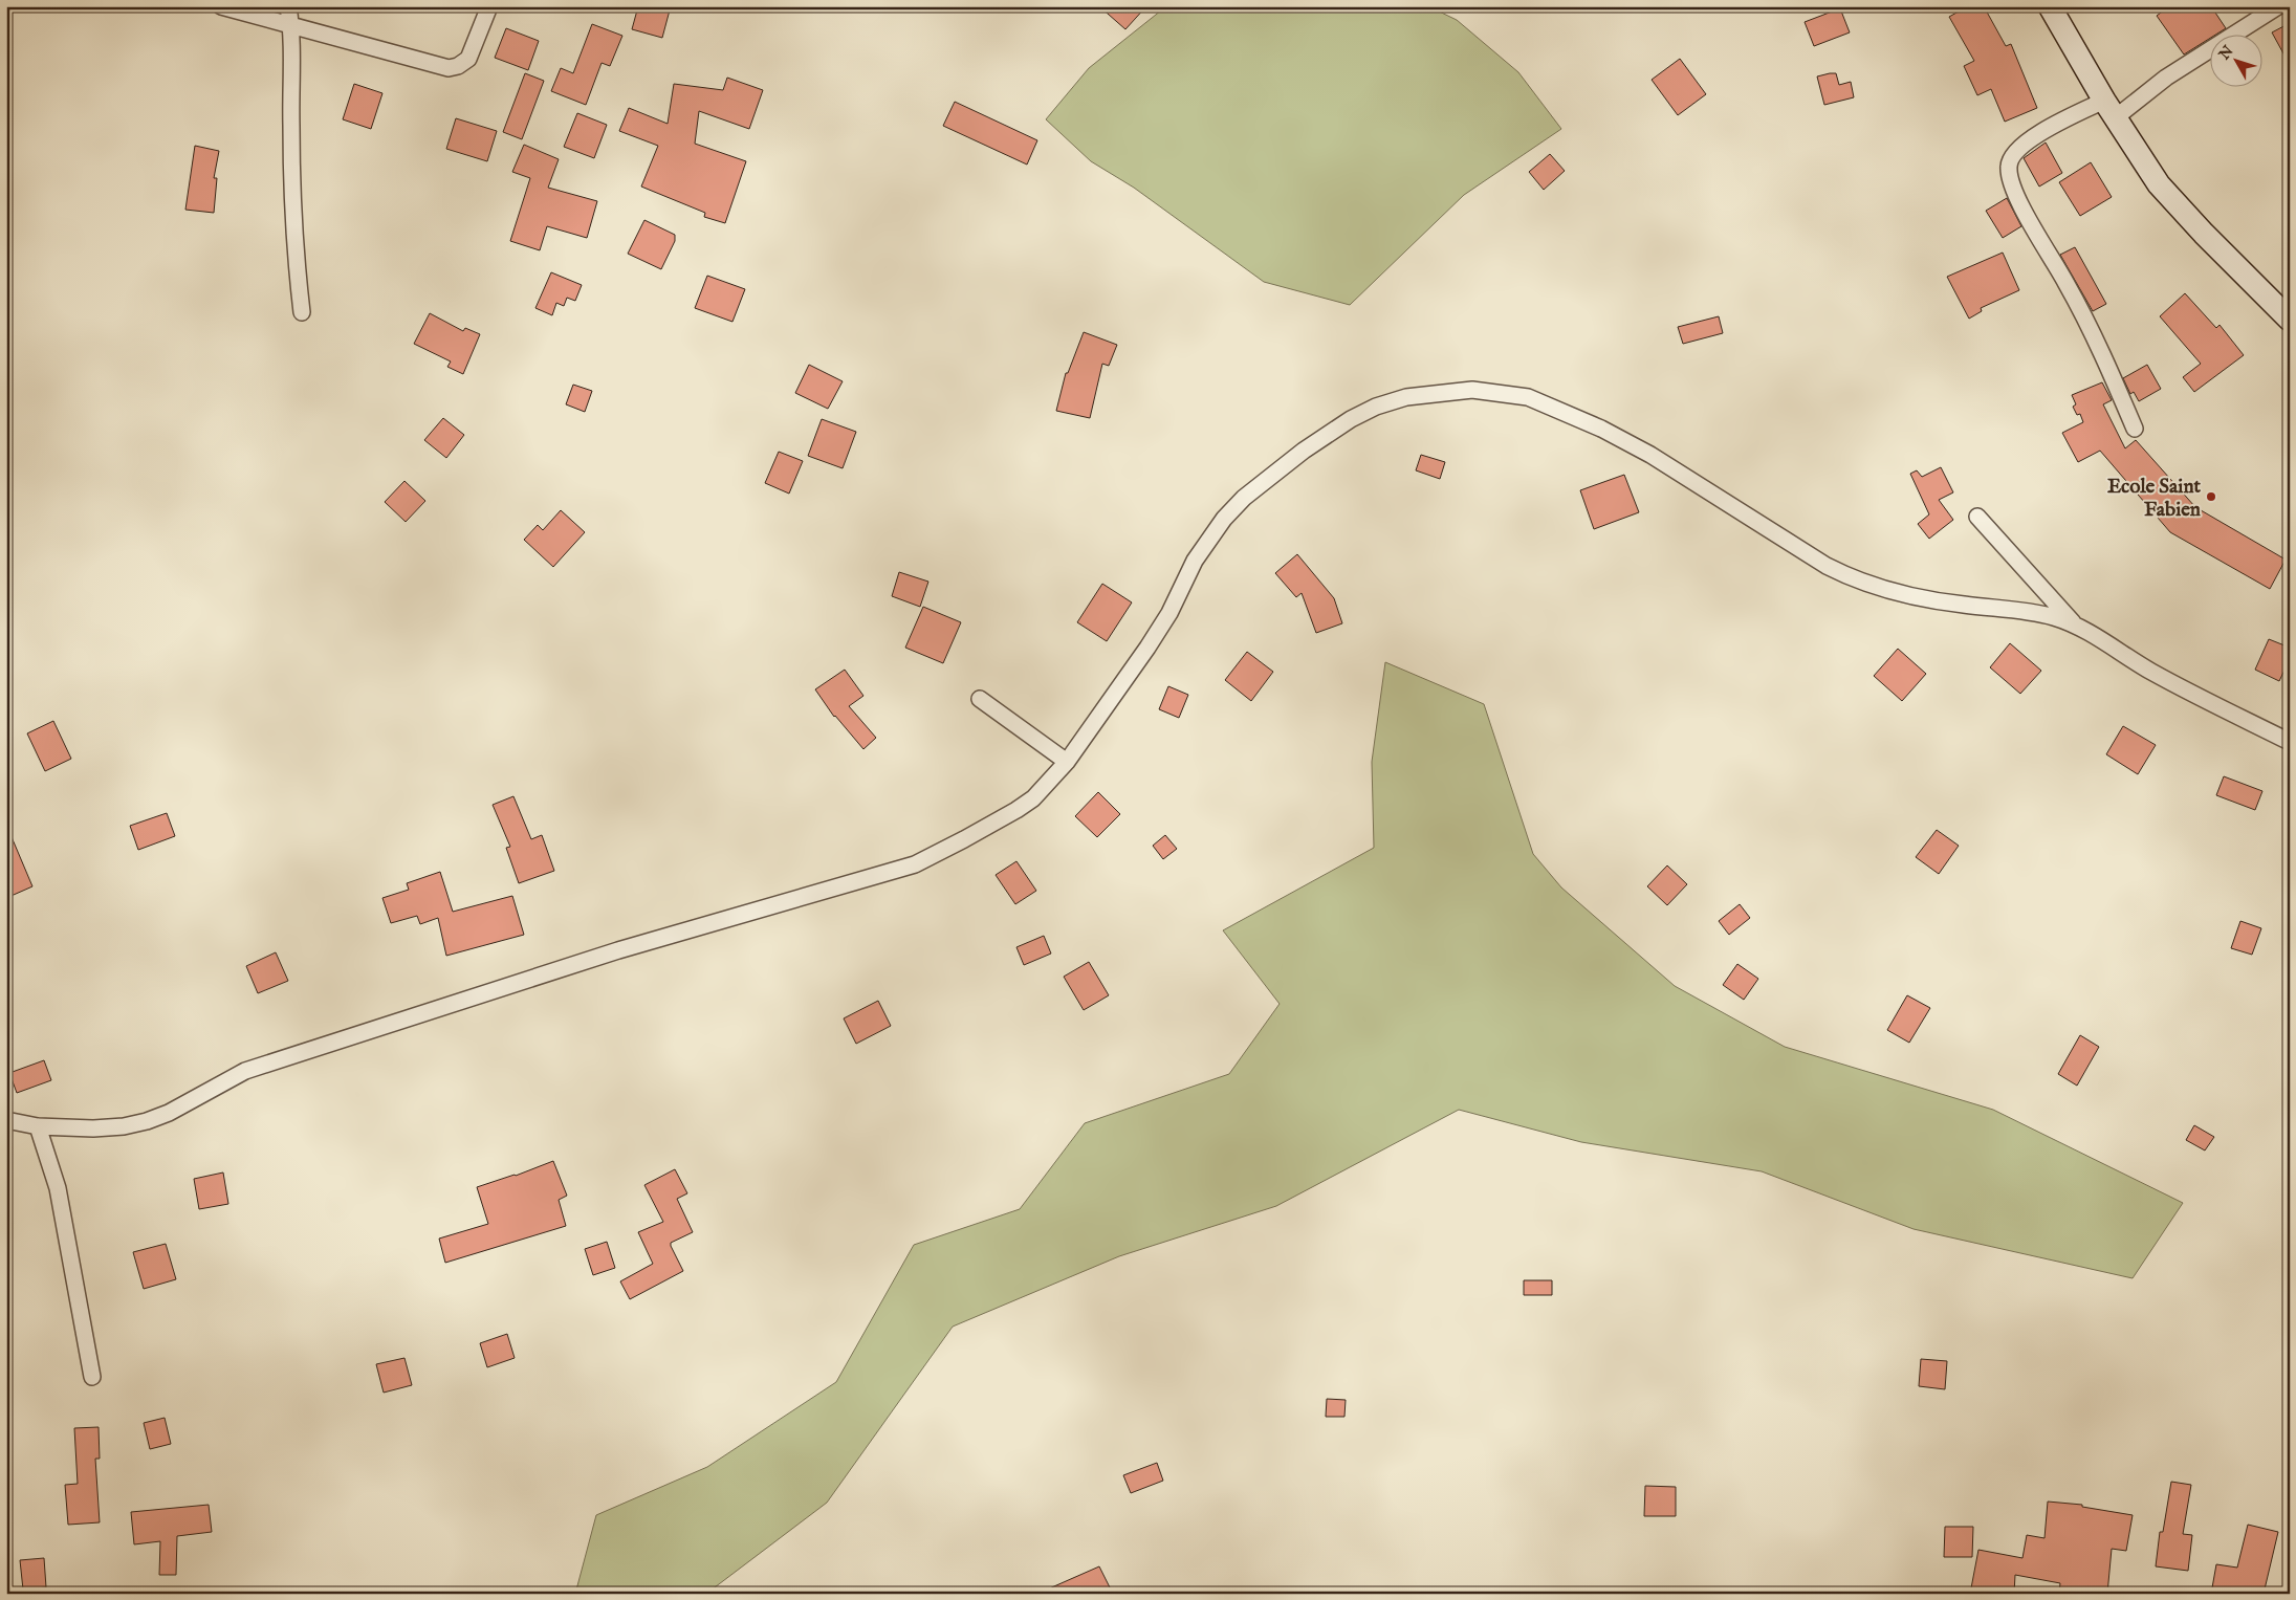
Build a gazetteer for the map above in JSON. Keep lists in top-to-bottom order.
{
  "places": ["Ecole Saint Fabien"],
  "north": "top left"
}
